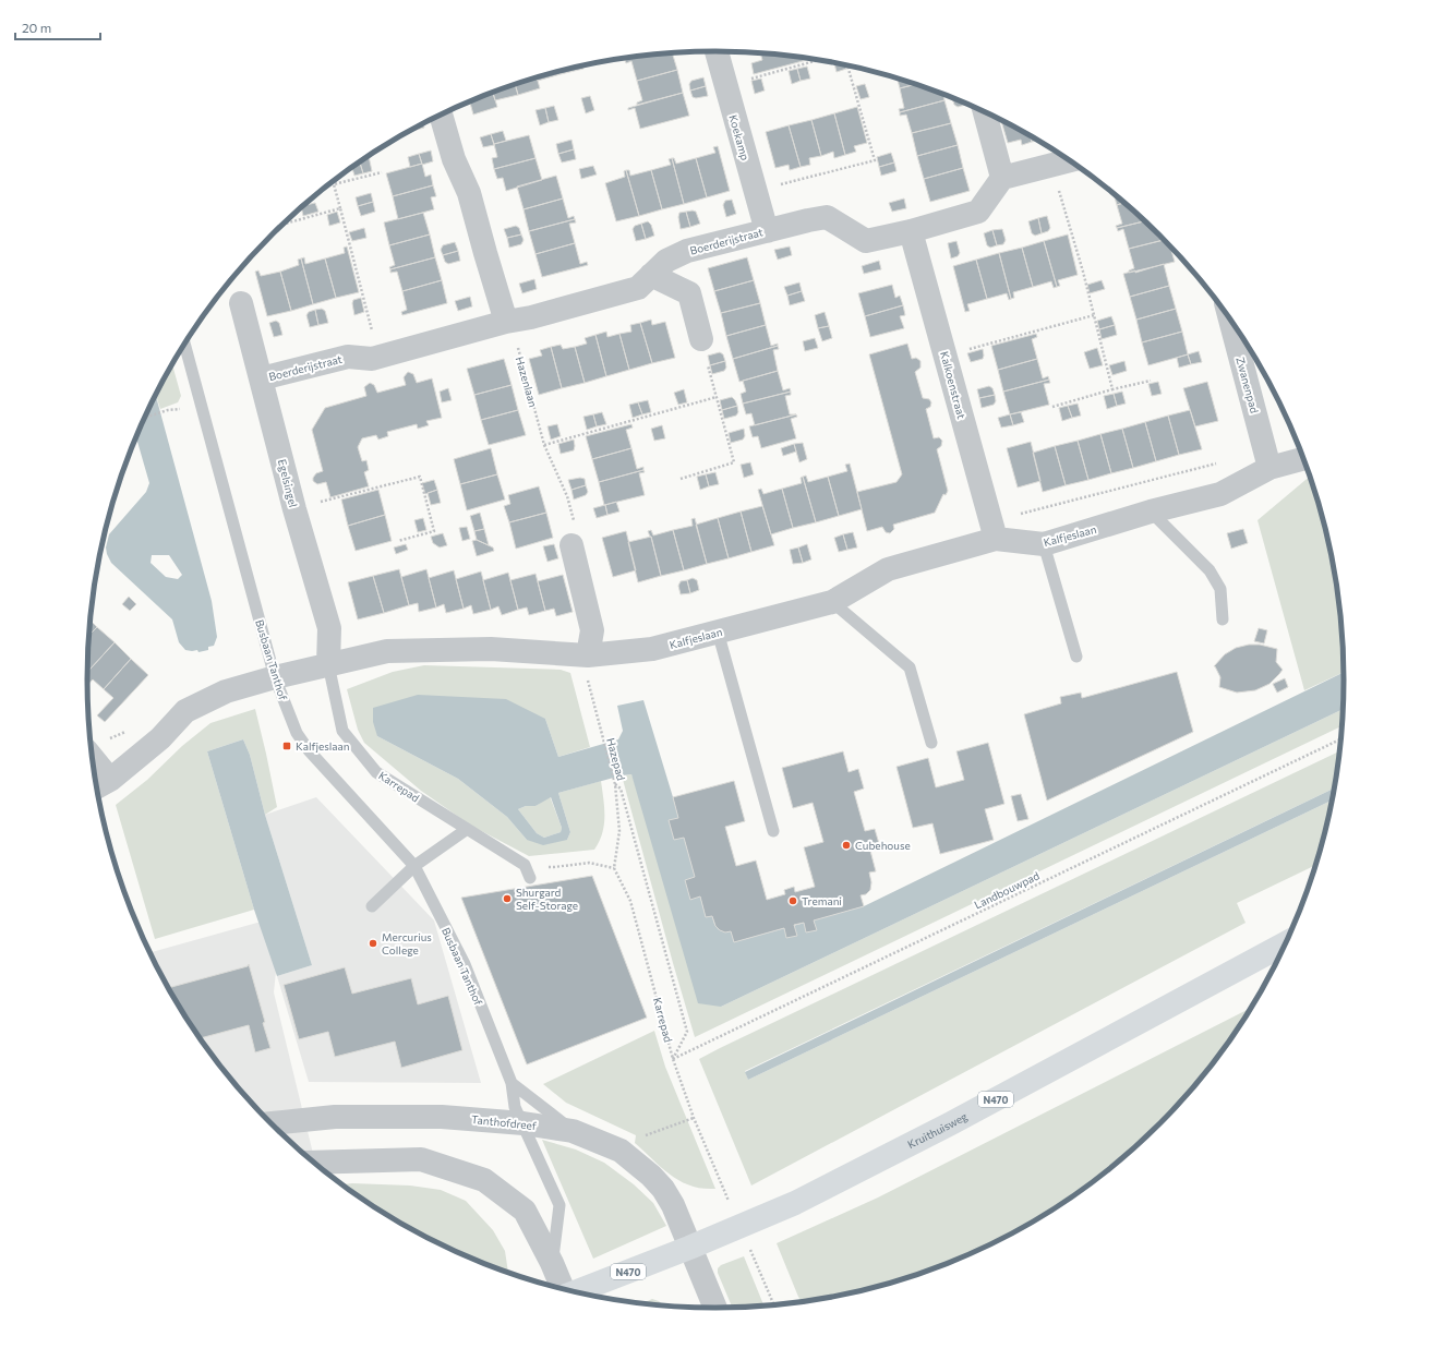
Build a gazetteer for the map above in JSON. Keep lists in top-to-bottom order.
{
  "streets": {
    "main road": ["N470", "Kruithuisweg"],
    "street": [
      "Koekamp",
      "Boerderijstraat",
      "Kalkoenstraat",
      "Zwanenpad",
      "Egelsingel",
      "Kalfjeslaan",
      "Tanthofdreef"
    ],
    "lane": ["Busbaan Tanthof", "Karrepad"],
    "path": ["Hazenlaan", "Hazepad", "Landbouwpad"]
  },
  "crossings": [
    ["Koekamp", "Boerderijstraat"],
    ["Boerderijstraat", "Hazenlaan"],
    ["Boerderijstraat", "Kalkoenstraat"],
    ["Boerderijstraat", "Egelsingel"],
    ["Kalkoenstraat", "Kalfjeslaan"],
    ["Zwanenpad", "Kalfjeslaan"],
    ["Egelsingel", "Kalfjeslaan"],
    ["Egelsingel", "Karrepad"],
    ["Kalfjeslaan", "Busbaan Tanthof"],
    ["Kalfjeslaan", "Hazepad"],
    ["Kalfjeslaan", "Karrepad"],
    ["Busbaan Tanthof", "Tanthofdreef"],
    ["Hazepad", "Karrepad"],
    ["Karrepad", "Landbouwpad"],
    ["Tanthofdreef", "Kruithuisweg"]
  ],
  "places": {
    "transit": ["Kalfjeslaan"],
    "other": [
      "Cubehouse",
      "Shurgard Self-Storage",
      "Tremani",
      "Mercurius College"
    ]
  },
  "scale_bar": "20 m"
}
